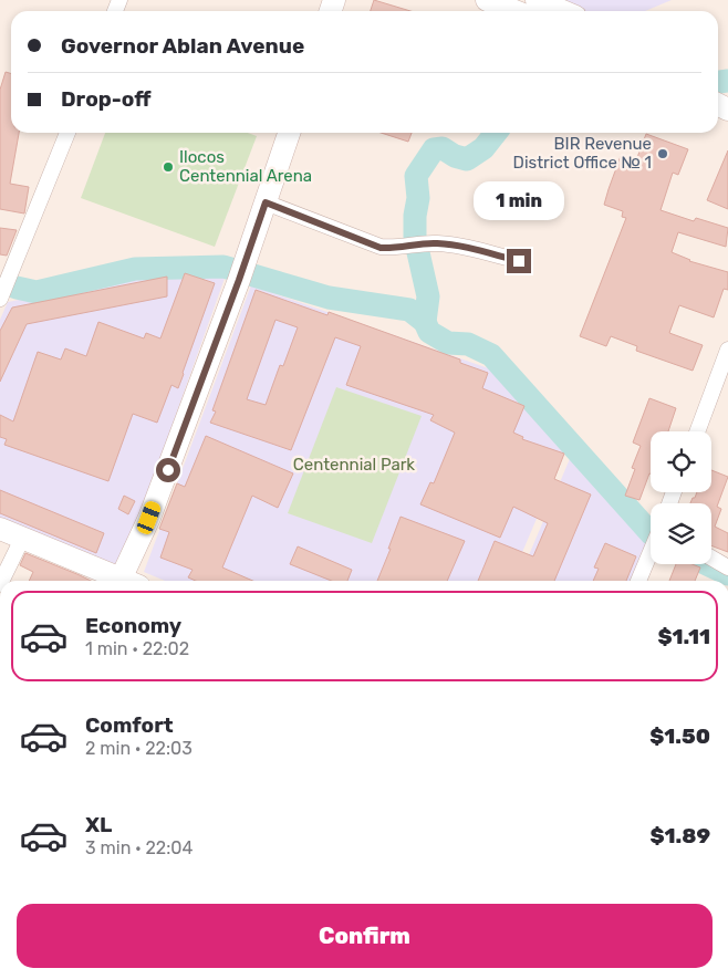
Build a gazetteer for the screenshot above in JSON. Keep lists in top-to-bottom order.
{
  "parks": ["Centennial Park"],
  "places": ["BIR Revenue District Office № 1", "Ilocos Centennial Arena"],
  "page": {
    "banner": ["Governor Ablan Avenue", "Drop-off"],
    "bubble": "1 min",
    "list": [
      {
        "name": "Economy",
        "note": "1 min · 22:02",
        "value": "$1.11"
      },
      {
        "name": "Comfort",
        "note": "2 min · 22:03",
        "value": "$1.50"
      },
      {
        "name": "XL",
        "note": "3 min · 22:04",
        "value": "$1.89"
      }
    ],
    "buttons": "Confirm"
  }
}
